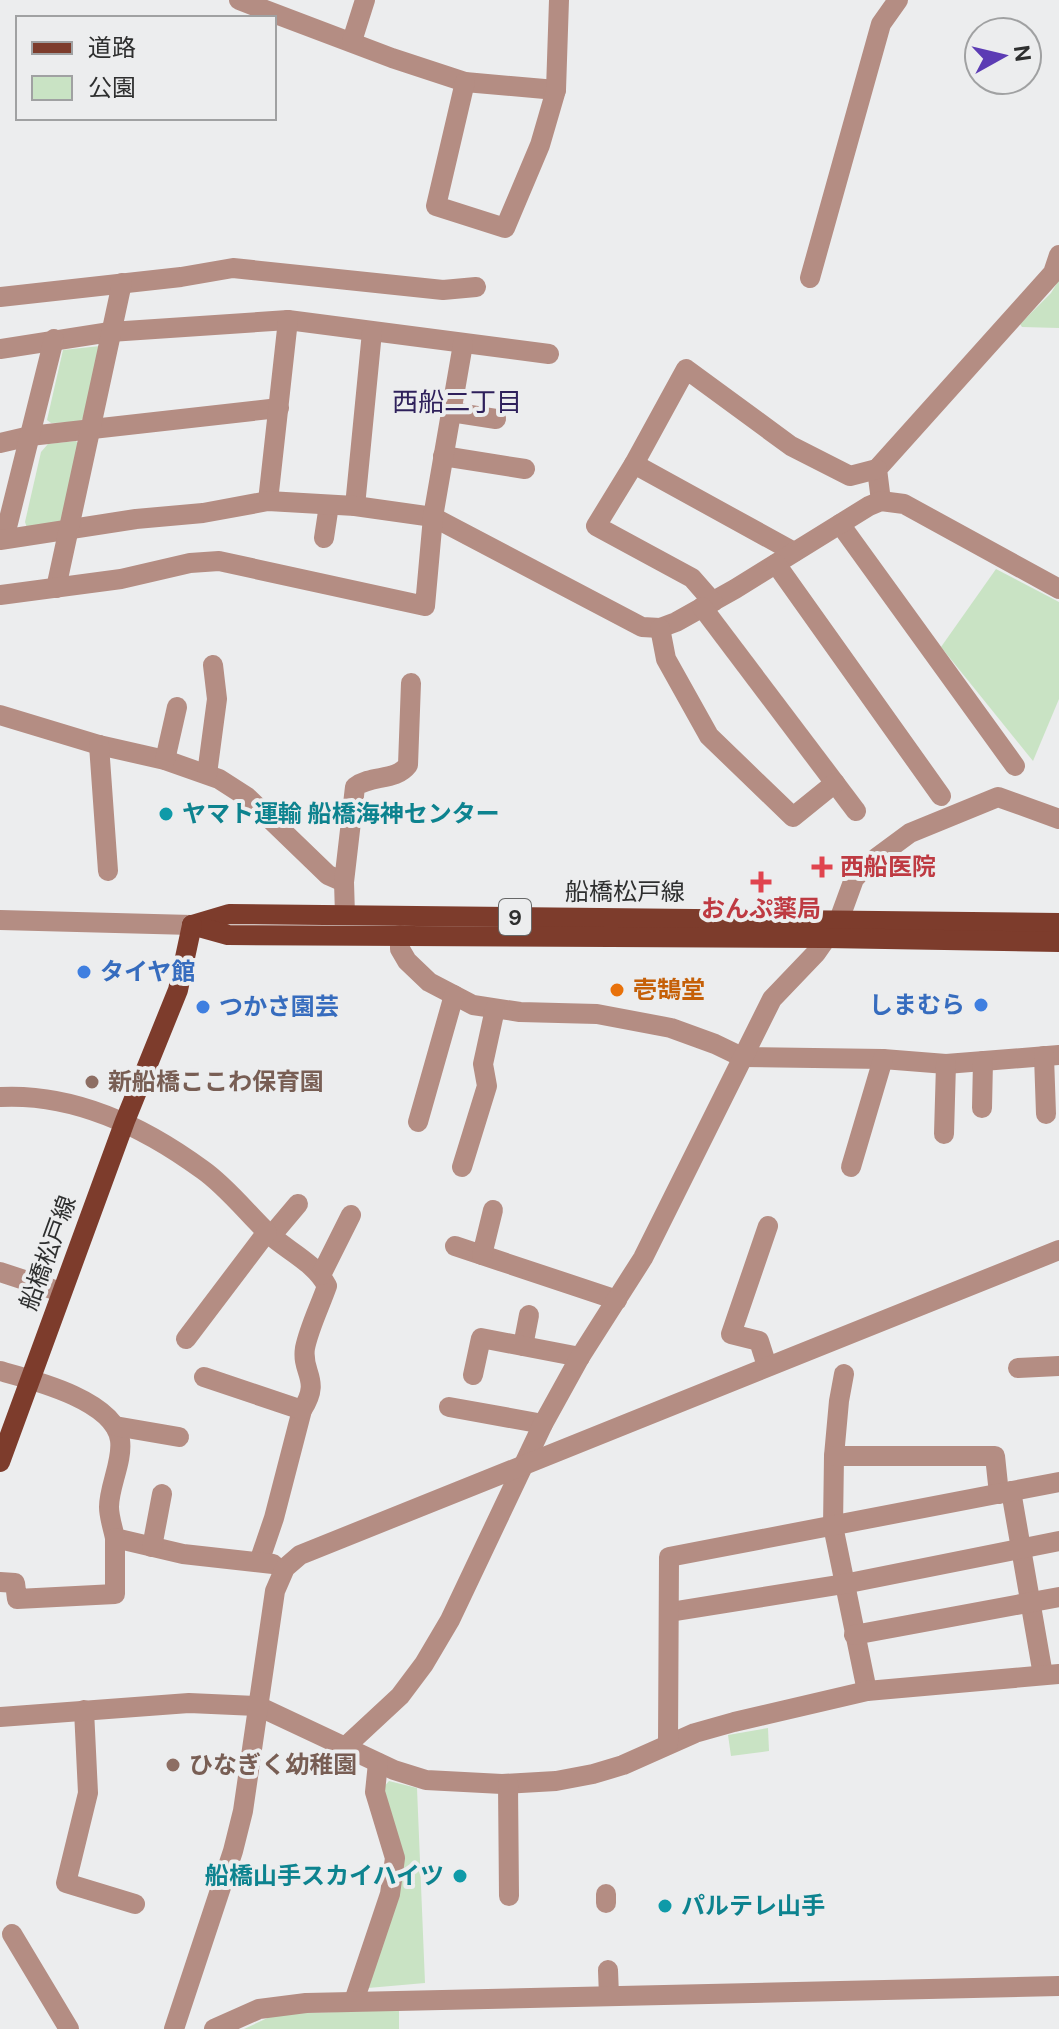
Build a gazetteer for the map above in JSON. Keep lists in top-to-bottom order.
{
  "streets": {
    "main road": ["船橋松戸線", "9"]
  },
  "districts": ["西船二丁目"],
  "places": {
    "other": [
      "ヤマト運輸 船橋海神センター",
      "タイヤ館",
      "壱鵠堂",
      "しまむら",
      "つかさ園芸",
      "新船橋ここわ保育園",
      "ひなぎく幼稚園",
      "船橋山手スカイハイツ",
      "パルテレ山手"
    ],
    "health": ["西船医院", "おんぷ薬局"]
  },
  "legend": ["道路", "公園"],
  "north": "right"
}
